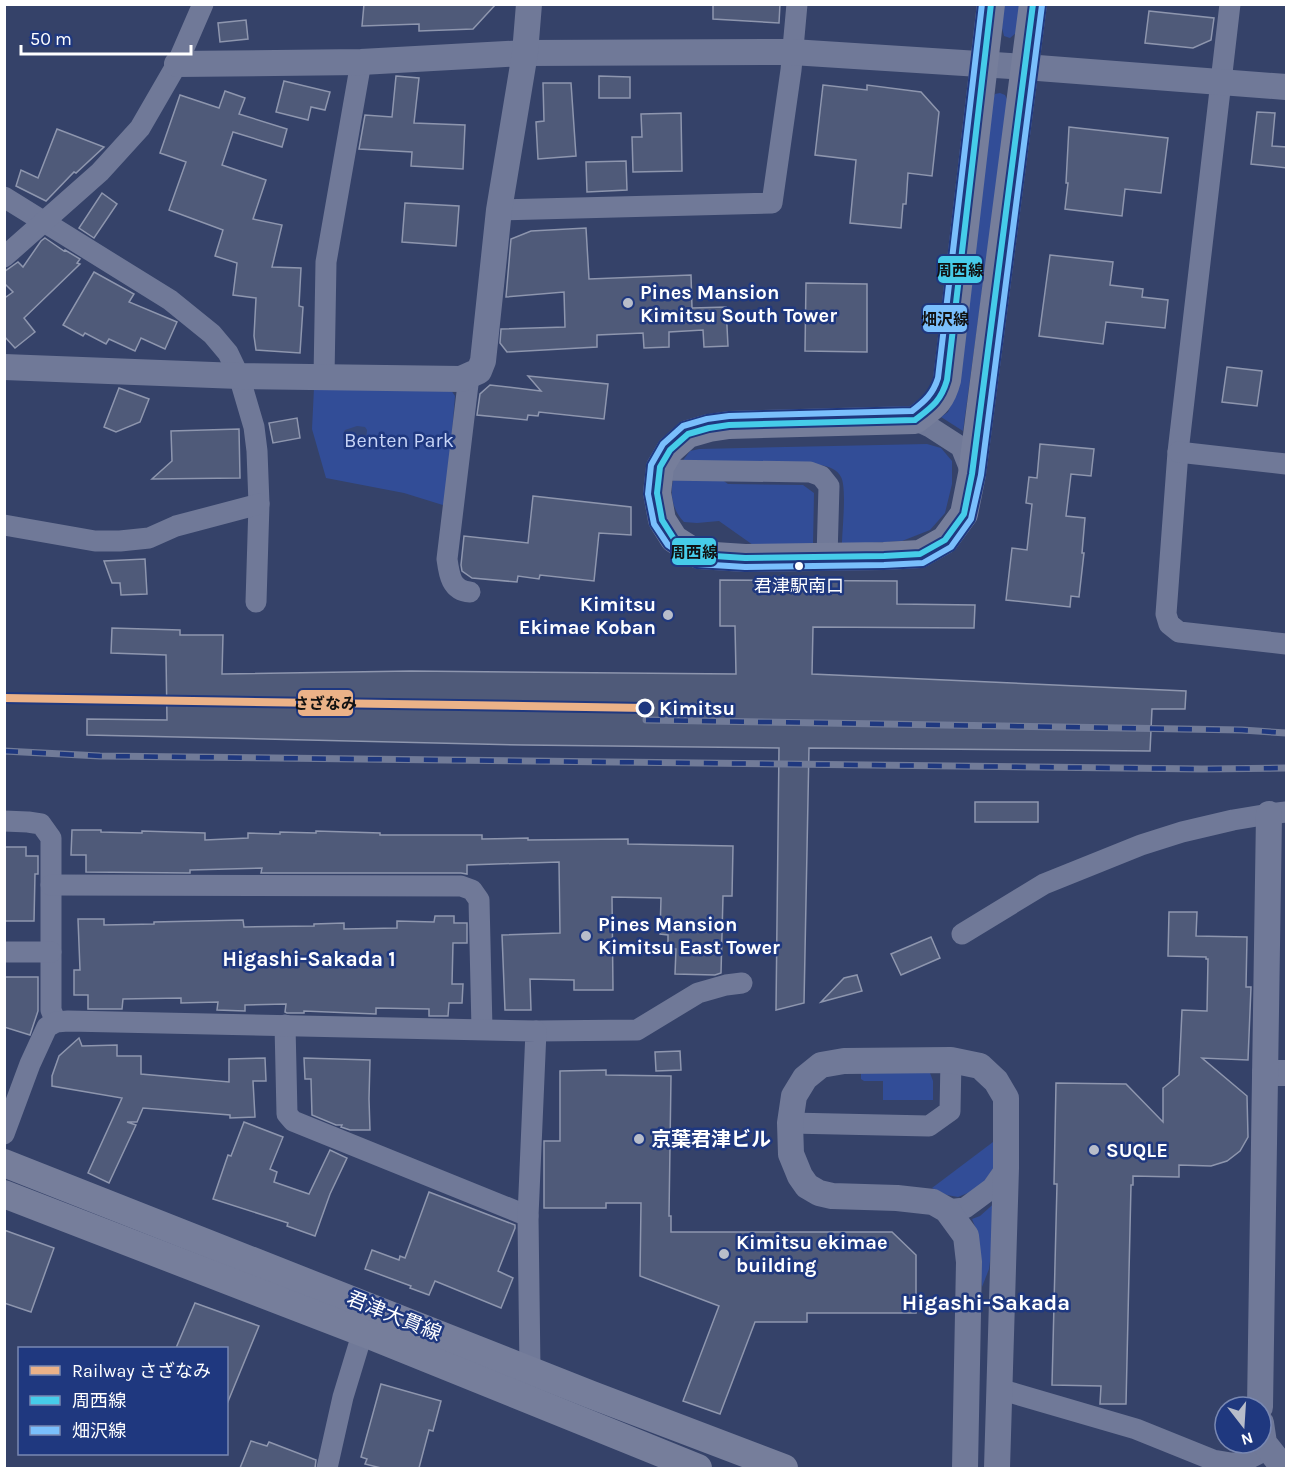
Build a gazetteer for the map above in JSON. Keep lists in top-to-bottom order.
{
  "streets": {
    "main road": ["君津大貫線"]
  },
  "districts": ["Higashi-Sakada 1", "Higashi-Sakada"],
  "parks": ["Benten Park"],
  "places": [
    "Pines Mansion Kimitsu South Tower",
    "君津駅南口",
    "Kimitsu Ekimae Koban",
    "Kimitsu",
    "Pines Mansion Kimitsu East Tower",
    "京葉君津ビル",
    "SUQLE",
    "Kimitsu ekimae building"
  ],
  "lines": ["transit line 周西線", "transit line 畑沢線", "rail line さざなみ"],
  "legend": ["Railway さざなみ", "周西線", "畑沢線"],
  "scale_bar": "50 m",
  "north": "bottom"
}
